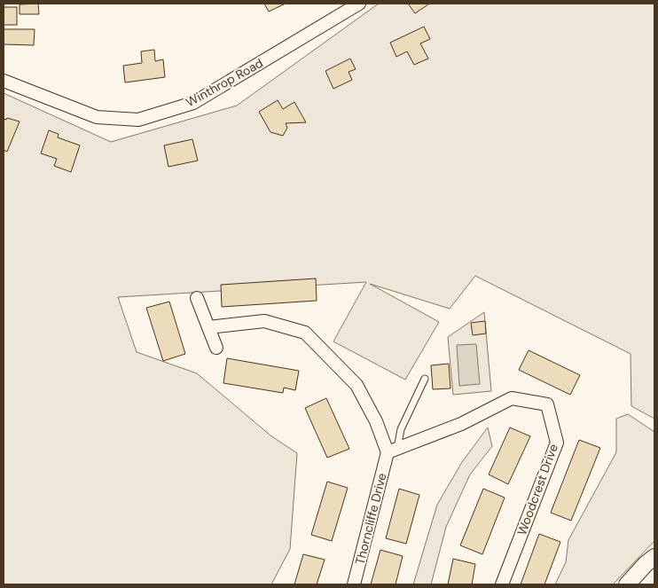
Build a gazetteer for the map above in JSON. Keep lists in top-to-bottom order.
{
  "streets": {
    "street": ["Winthrop Road", "Woodcrest Drive", "Thorncliffe Drive"]
  },
  "crossings": [
    ["Woodcrest Drive", "Thorncliffe Drive"]
  ]
}
